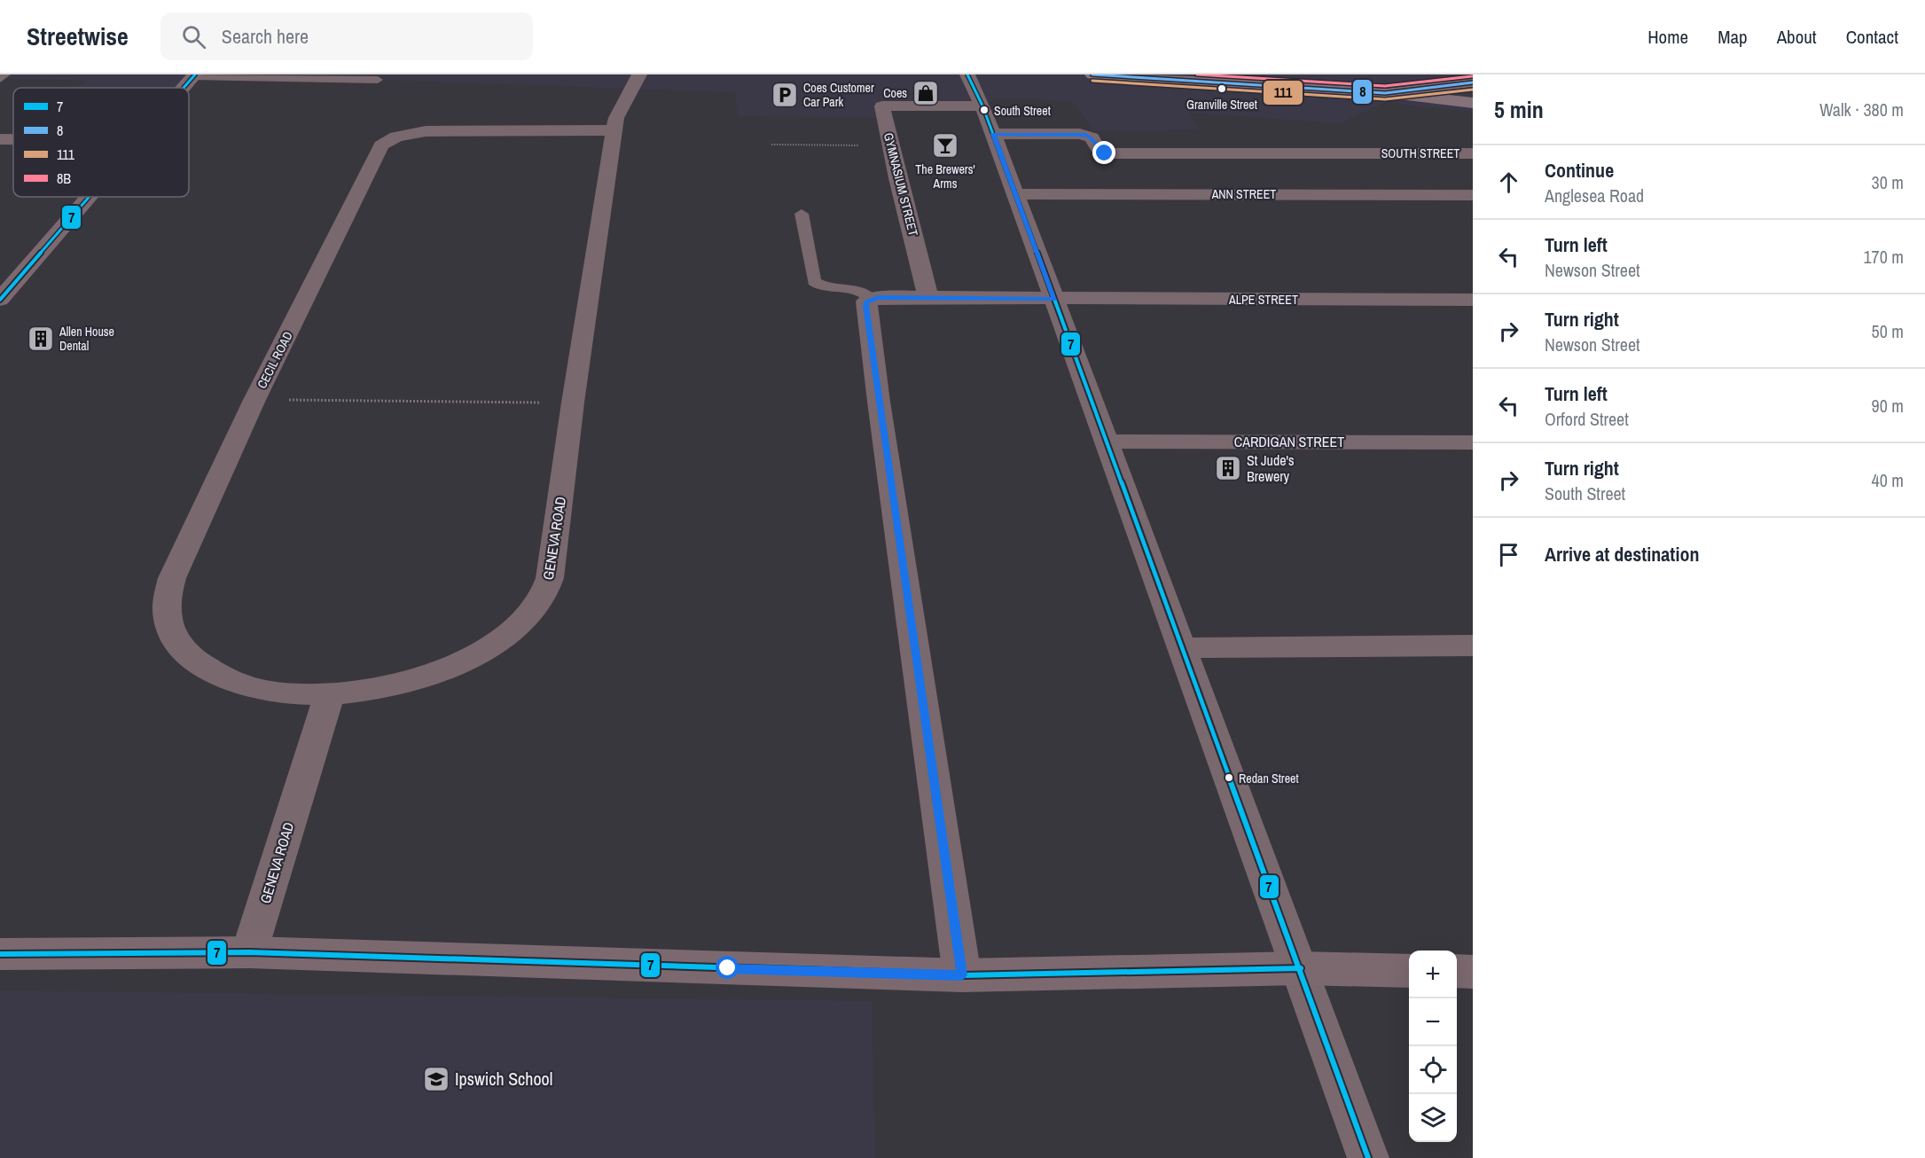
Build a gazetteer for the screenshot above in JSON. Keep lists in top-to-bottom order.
{
  "streets": {
    "street": [
      "SOUTH STREET",
      "GYMNASIUM STREET",
      "ANN STREET",
      "ALPE STREET",
      "CECIL ROAD",
      "CARDIGAN STREET",
      "GENEVA ROAD"
    ]
  },
  "crossings": [
    ["GYMNASIUM STREET", "ALPE STREET"],
    ["CECIL ROAD", "GENEVA ROAD"]
  ],
  "places": {
    "other": ["Granville Street", "South Street", "Redan Street"],
    "shop": ["Coes"],
    "parking": ["Coes Customer Car Park"],
    "bar": ["The Brewers' Arms"],
    "building": ["Allen House Dental", "St Jude's Brewery"],
    "school or university": ["Ipswich School"]
  },
  "lines": [
    "transit line 7",
    "transit line 8",
    "transit line 8B",
    "transit line 111"
  ],
  "legend": [
    "7",
    "8",
    "111",
    "8B"
  ],
  "page": {
    "header": "Streetwise",
    "search": "Search here",
    "nav": [
      "Home",
      "Map",
      "About",
      "Contact"
    ],
    "heading": ["5 min", "Walk · 380 m"],
    "list": [
      ["Continue", "Anglesea Road", "30 m"],
      ["Turn left", "Newson Street", "170 m"],
      ["Turn right", "Newson Street", "50 m"],
      ["Turn left", "Orford Street", "90 m"],
      ["Turn right", "South Street", "40 m"],
      "Arrive at destination"
    ],
    "map_buttons": ["+", "−"]
  }
}
